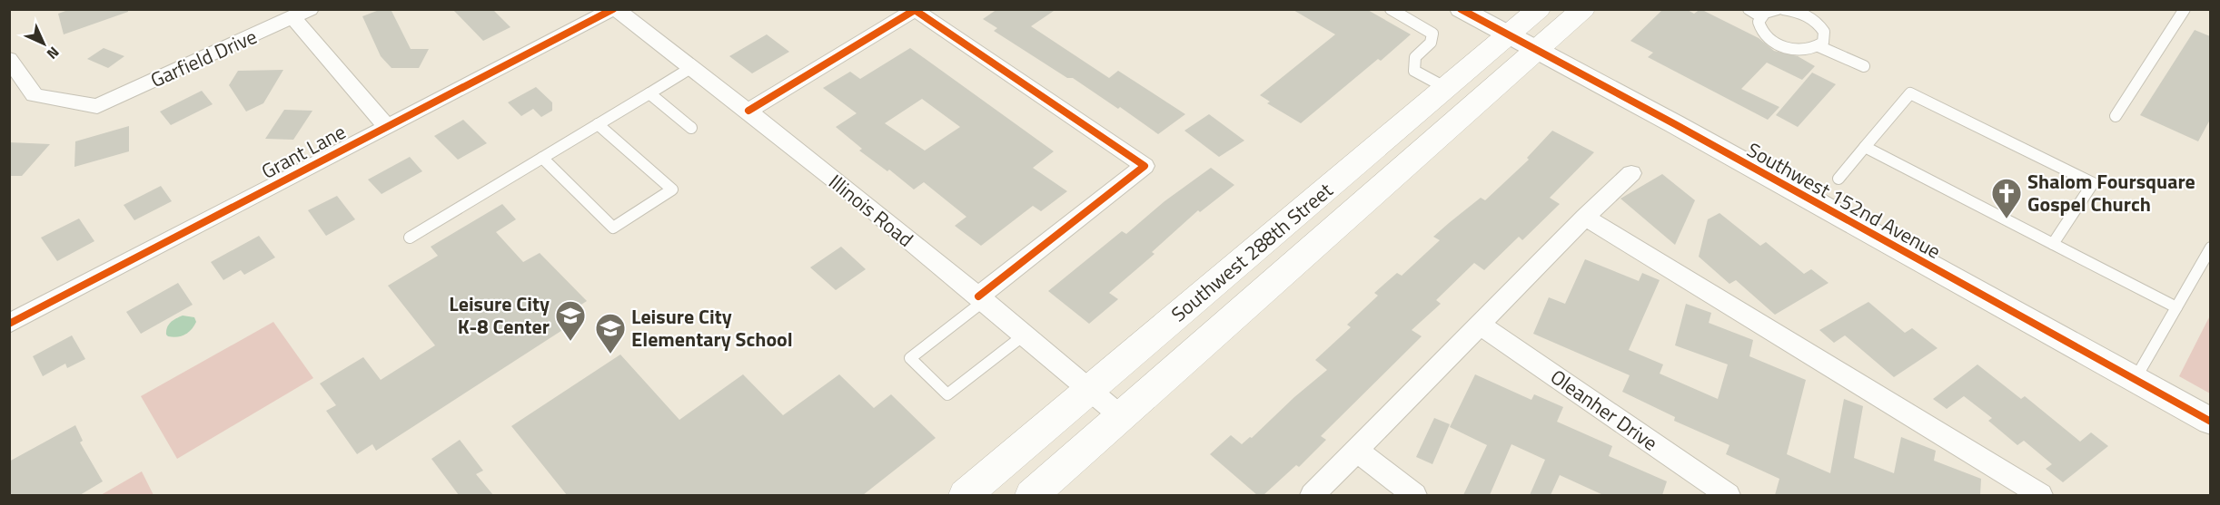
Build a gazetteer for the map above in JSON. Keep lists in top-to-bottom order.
{
  "streets": {
    "main road": ["Southwest 288th Street"],
    "street": [
      "Garfield Drive",
      "Grant Lane",
      "Southwest 152nd Avenue",
      "Illinois Road",
      "Oleanher Drive"
    ]
  },
  "crossings": [
    ["Grant Lane", "Illinois Road"],
    ["Southwest 152nd Avenue", "Southwest 288th Street"],
    ["Illinois Road", "Southwest 288th Street"]
  ],
  "places": {
    "church": ["Shalom Foursquare Gospel Church"],
    "school or university": ["Leisure City K-8 Center", "Leisure City Elementary School"]
  },
  "north": "bottom right"
}
